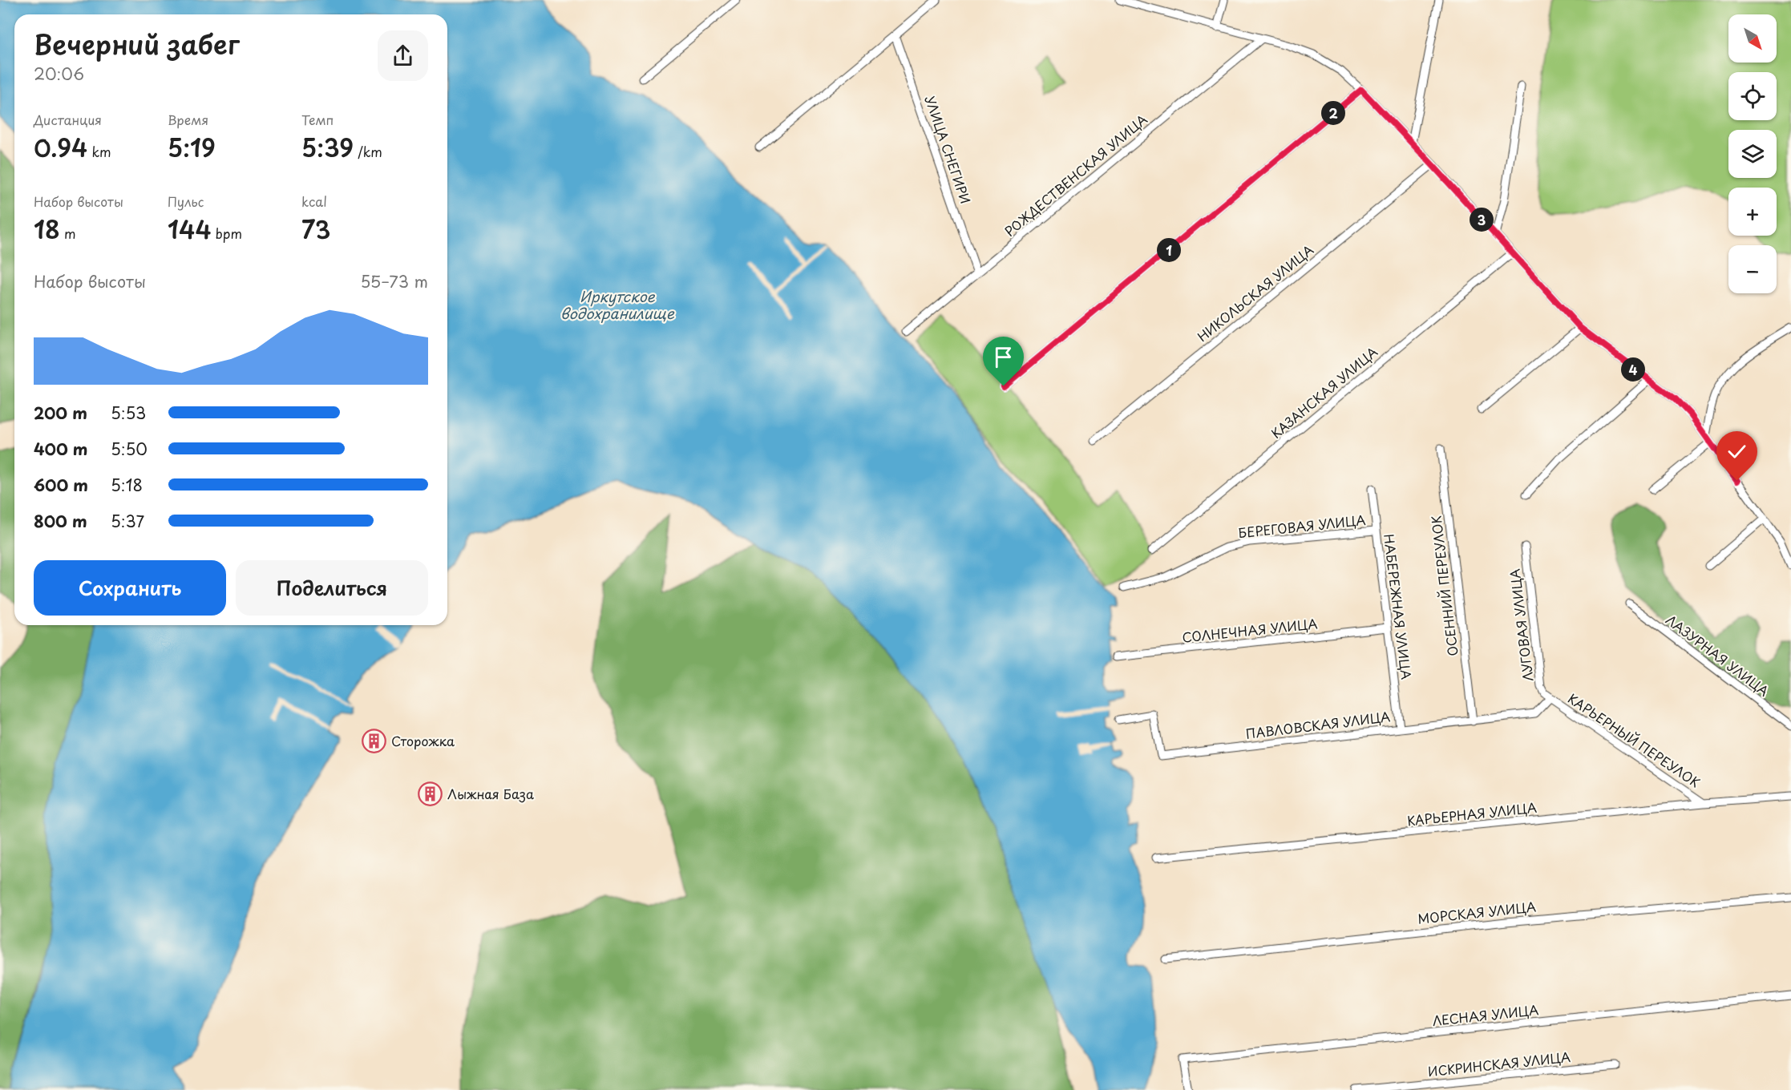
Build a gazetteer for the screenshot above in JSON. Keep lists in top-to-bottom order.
{
  "streets": {
    "street": [
      "УЛИЦА СНЕГИРИ",
      "РОЖДЕСТВЕНСКАЯ УЛИЦА",
      "НИКОЛЬСКАЯ УЛИЦА",
      "КАЗАНСКАЯ УЛИЦА",
      "БЕРЕГОВАЯ УЛИЦА",
      "ОСЕННИЙ ПЕРЕУЛОК",
      "НАБЕРЕЖНАЯ УЛИЦА",
      "ЛУГОВАЯ УЛИЦА",
      "СОЛНЕЧНАЯ УЛИЦА",
      "ЛАЗУРНАЯ УЛИЦА",
      "ПАВЛОВСКАЯ УЛИЦА",
      "КАРЬЕРНЫЙ ПЕРЕУЛОК",
      "КАРЬЕРНАЯ УЛИЦА",
      "МОРСКАЯ УЛИЦА",
      "ЛЕСНАЯ УЛИЦА",
      "ИСКРИНСКАЯ УЛИЦА"
    ]
  },
  "crossings": [
    ["УЛИЦА СНЕГИРИ", "РОЖДЕСТВЕНСКАЯ УЛИЦА"],
    ["БЕРЕГОВАЯ УЛИЦА", "НАБЕРЕЖНАЯ УЛИЦА"],
    ["ОСЕННИЙ ПЕРЕУЛОК", "ПАВЛОВСКАЯ УЛИЦА"],
    ["НАБЕРЕЖНАЯ УЛИЦА", "СОЛНЕЧНАЯ УЛИЦА"],
    ["НАБЕРЕЖНАЯ УЛИЦА", "ПАВЛОВСКАЯ УЛИЦА"],
    ["ЛУГОВАЯ УЛИЦА", "ПАВЛОВСКАЯ УЛИЦА"],
    ["ЛУГОВАЯ УЛИЦА", "КАРЬЕРНЫЙ ПЕРЕУЛОК"],
    ["ПАВЛОВСКАЯ УЛИЦА", "КАРЬЕРНЫЙ ПЕРЕУЛОК"],
    ["КАРЬЕРНЫЙ ПЕРЕУЛОК", "КАРЬЕРНАЯ УЛИЦА"]
  ],
  "water": ["Иркутское водохранилище"],
  "places": {
    "building": ["Сторожка", "Лыжная База"]
  },
  "north": "bottom right",
  "page": {
    "map_buttons": ["+", "−"],
    "heading": ["Вечерний забег", "20:06"],
    "stats": [
      ["Дистанция", "0.94 km"],
      ["Время", "5:19"],
      ["Темп", "5:39 /km"],
      ["Набор высоты", "18 m"],
      ["Пульс", "144 bpm"],
      ["kcal", "73"]
    ],
    "pins": [
      "2",
      "3",
      "1",
      "4"
    ],
    "chart": ["Набор высоты", "55–73 m"],
    "list": [
      {
        "name": "200 m",
        "note": "5:53"
      },
      {
        "name": "400 m",
        "note": "5:50"
      },
      {
        "name": "600 m",
        "note": "5:18"
      },
      {
        "name": "800 m",
        "note": "5:37"
      }
    ],
    "buttons": ["Сохранить", "Поделиться"]
  }
}
